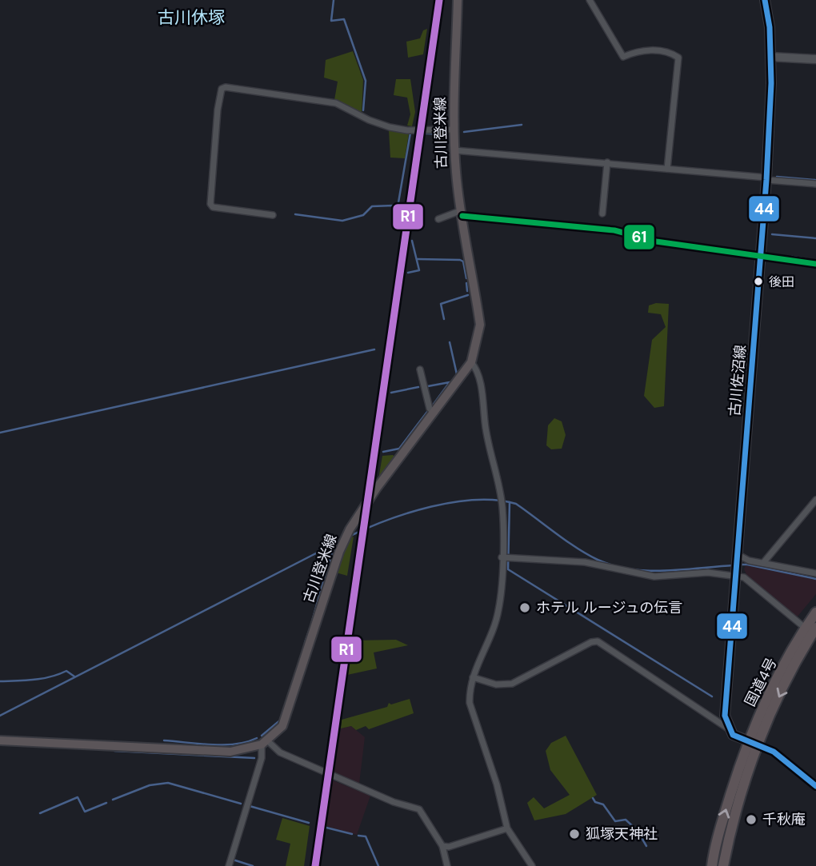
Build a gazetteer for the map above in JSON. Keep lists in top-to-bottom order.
{
  "streets": {
    "highway": ["国道4号"],
    "main road": ["古川登米線", "古川佐沼線"]
  },
  "districts": ["古川休塚"],
  "places": [
    "後田",
    "ホテル ルージュの伝言",
    "千秋庵",
    "狐塚天神社"
  ],
  "lines": ["transit line R1", "transit line 44", "transit line 61"]
}
